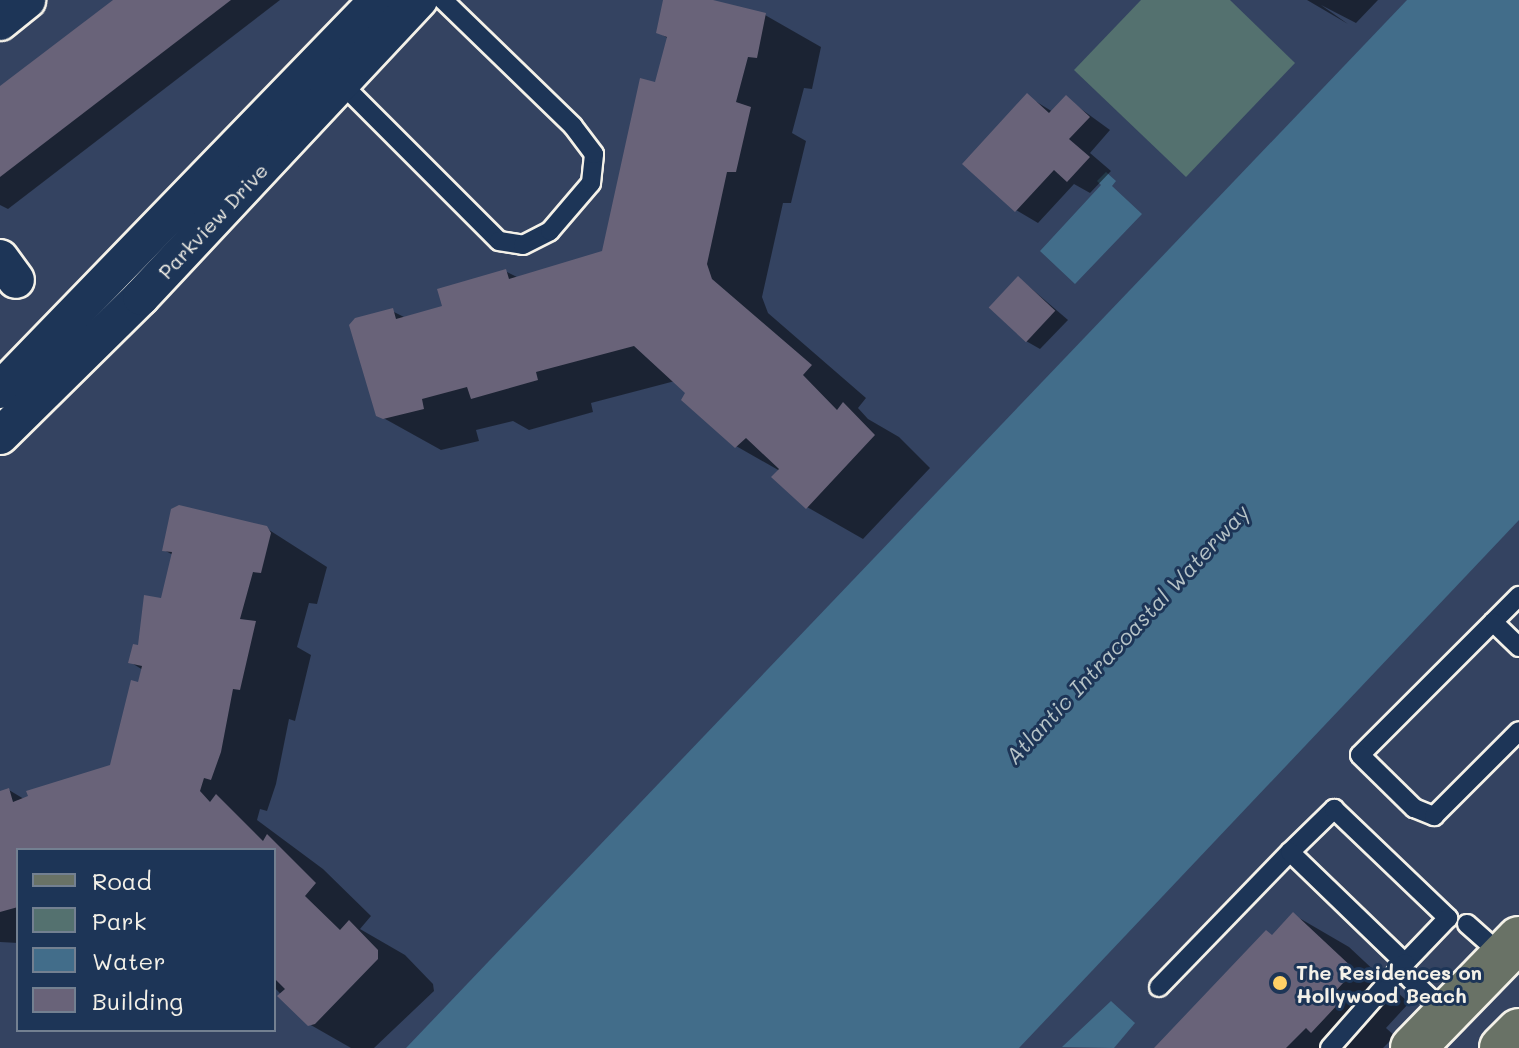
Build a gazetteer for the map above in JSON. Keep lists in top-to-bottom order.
{
  "streets": {
    "street": ["Parkview Drive"]
  },
  "water": ["Atlantic Intracoastal Waterway"],
  "places": ["The Residences on Hollywood Beach"],
  "legend": [
    "Road",
    "Park",
    "Water",
    "Building"
  ]
}
